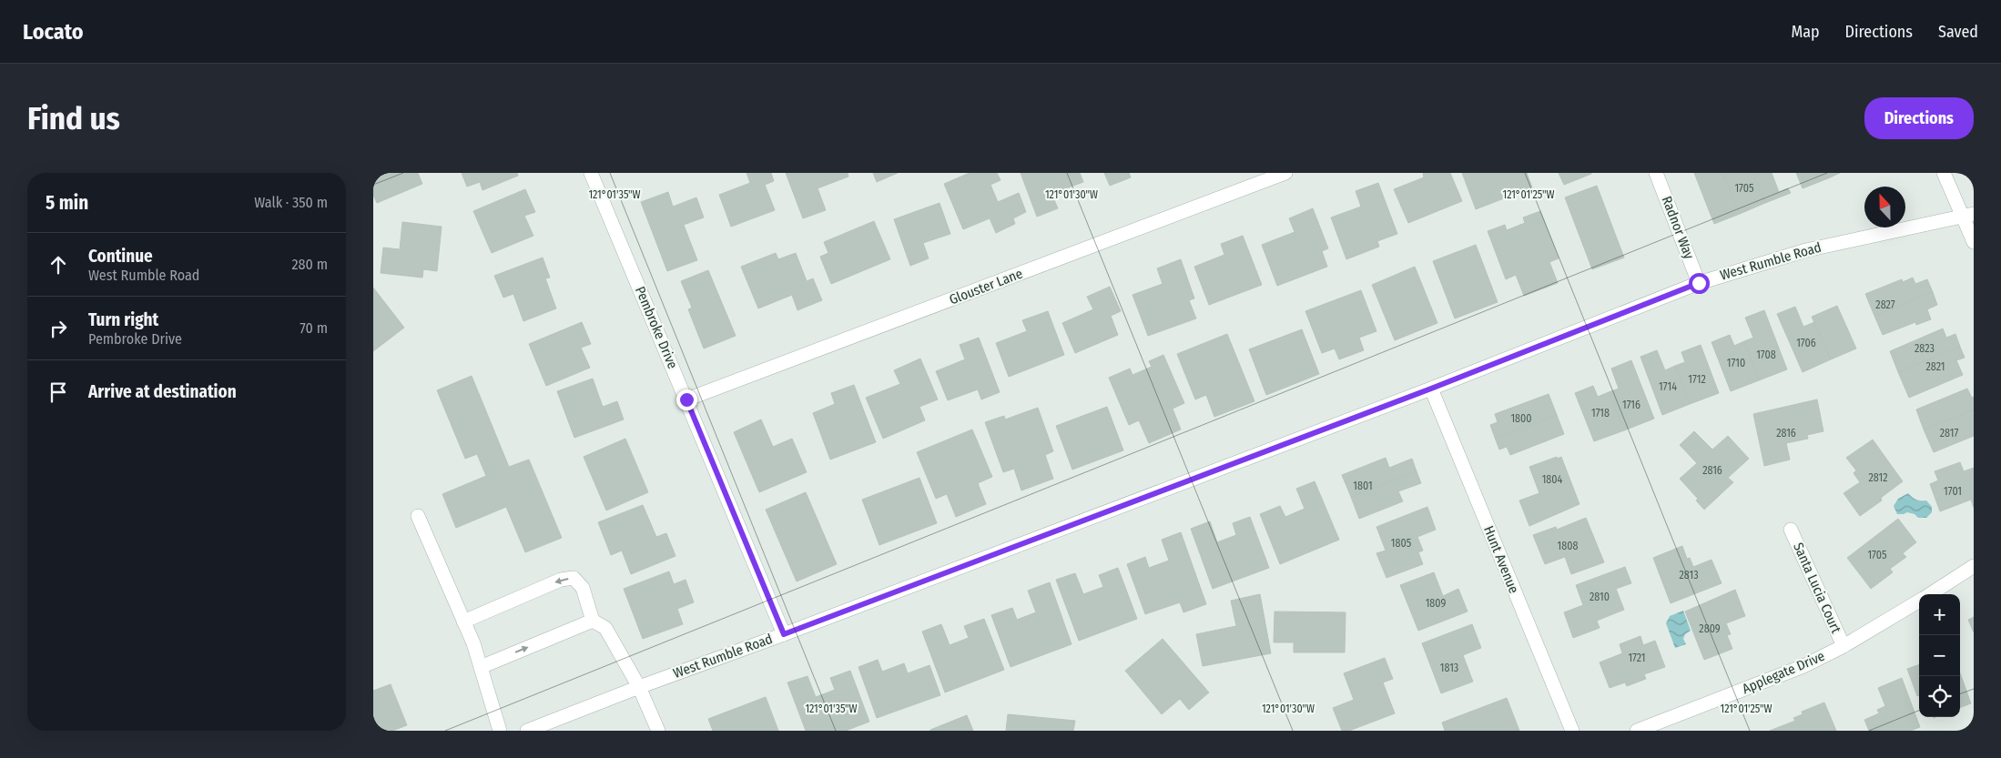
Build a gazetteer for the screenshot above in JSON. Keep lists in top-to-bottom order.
{
  "streets": {
    "street": [
      "Radnor Way",
      "West Rumble Road",
      "Glouster Lane",
      "Pembroke Drive",
      "Hunt Avenue",
      "Santa Lucia Court",
      "Applegate Drive"
    ]
  },
  "crossings": [
    ["Radnor Way", "West Rumble Road"],
    ["West Rumble Road", "Pembroke Drive"],
    ["West Rumble Road", "Hunt Avenue"],
    ["Glouster Lane", "Pembroke Drive"],
    ["Santa Lucia Court", "Applegate Drive"]
  ],
  "house_numbers": [
    "1705",
    "2827",
    "1706",
    "2823",
    "1708",
    "1710",
    "2821",
    "1712",
    "1714",
    "1716",
    "1718",
    "1800",
    "2816",
    "2817",
    "2816",
    "2812",
    "1804",
    "1801",
    "1701",
    "1805",
    "1808",
    "1705",
    "2813",
    "2810",
    "1809",
    "2809",
    "1721",
    "1813"
  ],
  "north": "top",
  "page": {
    "header": "Locato",
    "nav": ["Map", "Directions", "Saved"],
    "buttons": "Directions",
    "title": "Find us",
    "heading": ["5 min", "Walk · 350 m"],
    "list": [
      ["Continue", "West Rumble Road", "280 m"],
      ["Turn right", "Pembroke Drive", "70 m"],
      "Arrive at destination"
    ],
    "map_buttons": ["+", "−"]
  },
  "coordinates": ["121°01'35\"W", "121°01'30\"W", "121°01'25\"W"]
}
